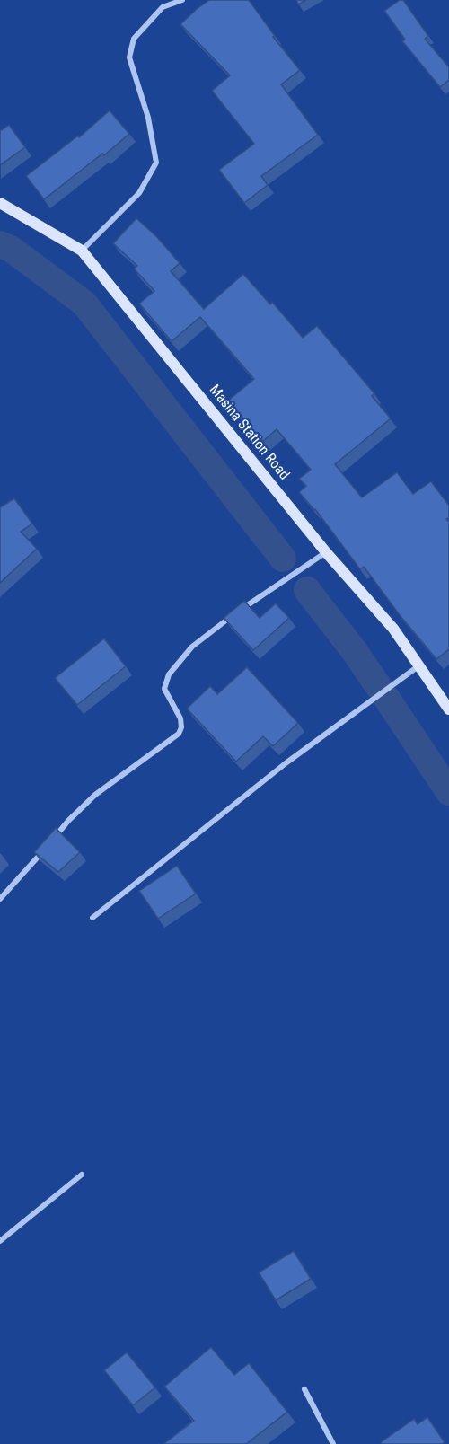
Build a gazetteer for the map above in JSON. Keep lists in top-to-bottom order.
{
  "streets": {
    "street": ["Masina Station Road"]
  }
}
